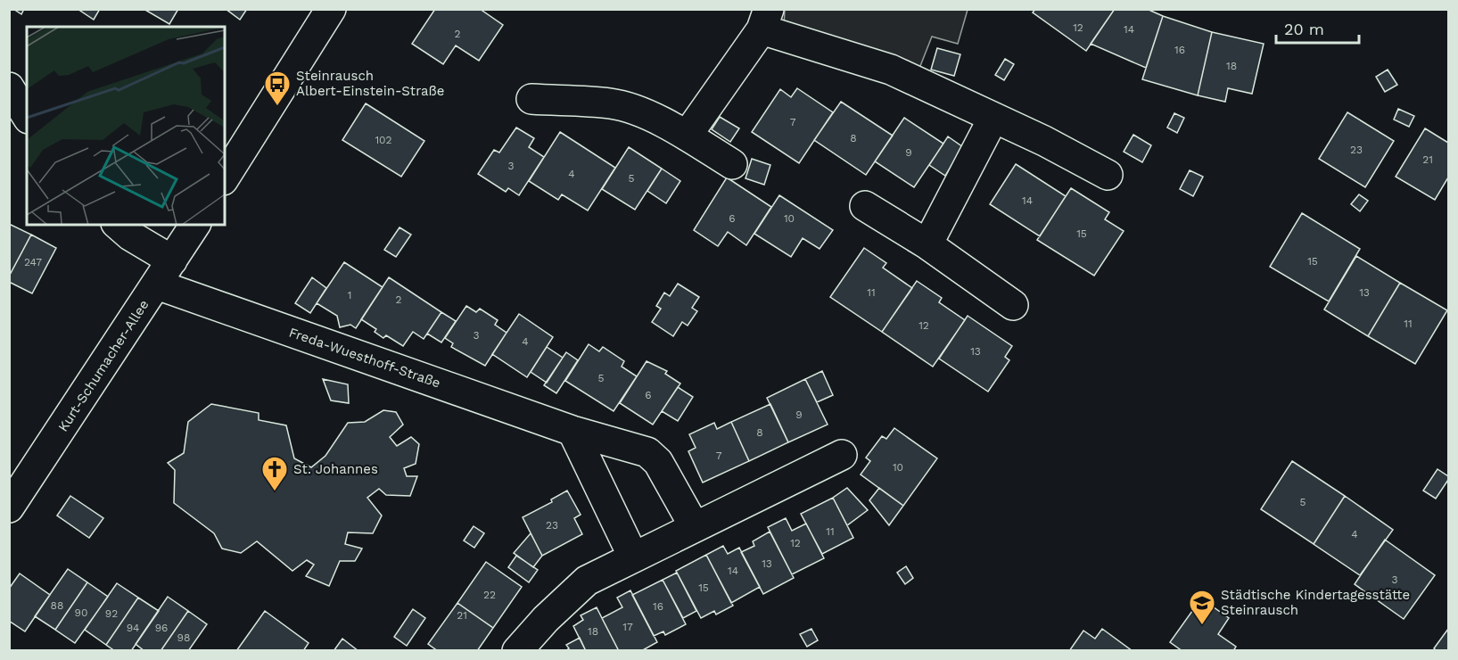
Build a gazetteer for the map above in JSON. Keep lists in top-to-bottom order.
{
  "streets": {
    "street": ["Freda-Wuesthoff-Straße", "Kurt-Schumacher-Allee"]
  },
  "crossings": [
    ["Freda-Wuesthoff-Straße", "Kurt-Schumacher-Allee"]
  ],
  "places": {
    "bus stop": ["Steinrausch Albert-Einstein-Straße"],
    "church": ["St. Johannes"],
    "school or university": ["Städtische Kindertagesstätte Steinrausch"]
  },
  "house_numbers": [
    "12",
    "14",
    "2",
    "16",
    "18",
    "7",
    "8",
    "102",
    "23",
    "9",
    "21",
    "3",
    "4",
    "5",
    "14",
    "6",
    "10",
    "15",
    "15",
    "247",
    "11",
    "13",
    "1",
    "2",
    "11",
    "12",
    "3",
    "4",
    "13",
    "5",
    "6",
    "9",
    "8",
    "7",
    "10",
    "5",
    "23",
    "11",
    "4",
    "12",
    "13",
    "14",
    "3",
    "15",
    "22",
    "88",
    "16",
    "90",
    "92",
    "21",
    "17",
    "94",
    "96",
    "18",
    "98"
  ],
  "scale_bar": "20 m"
}
